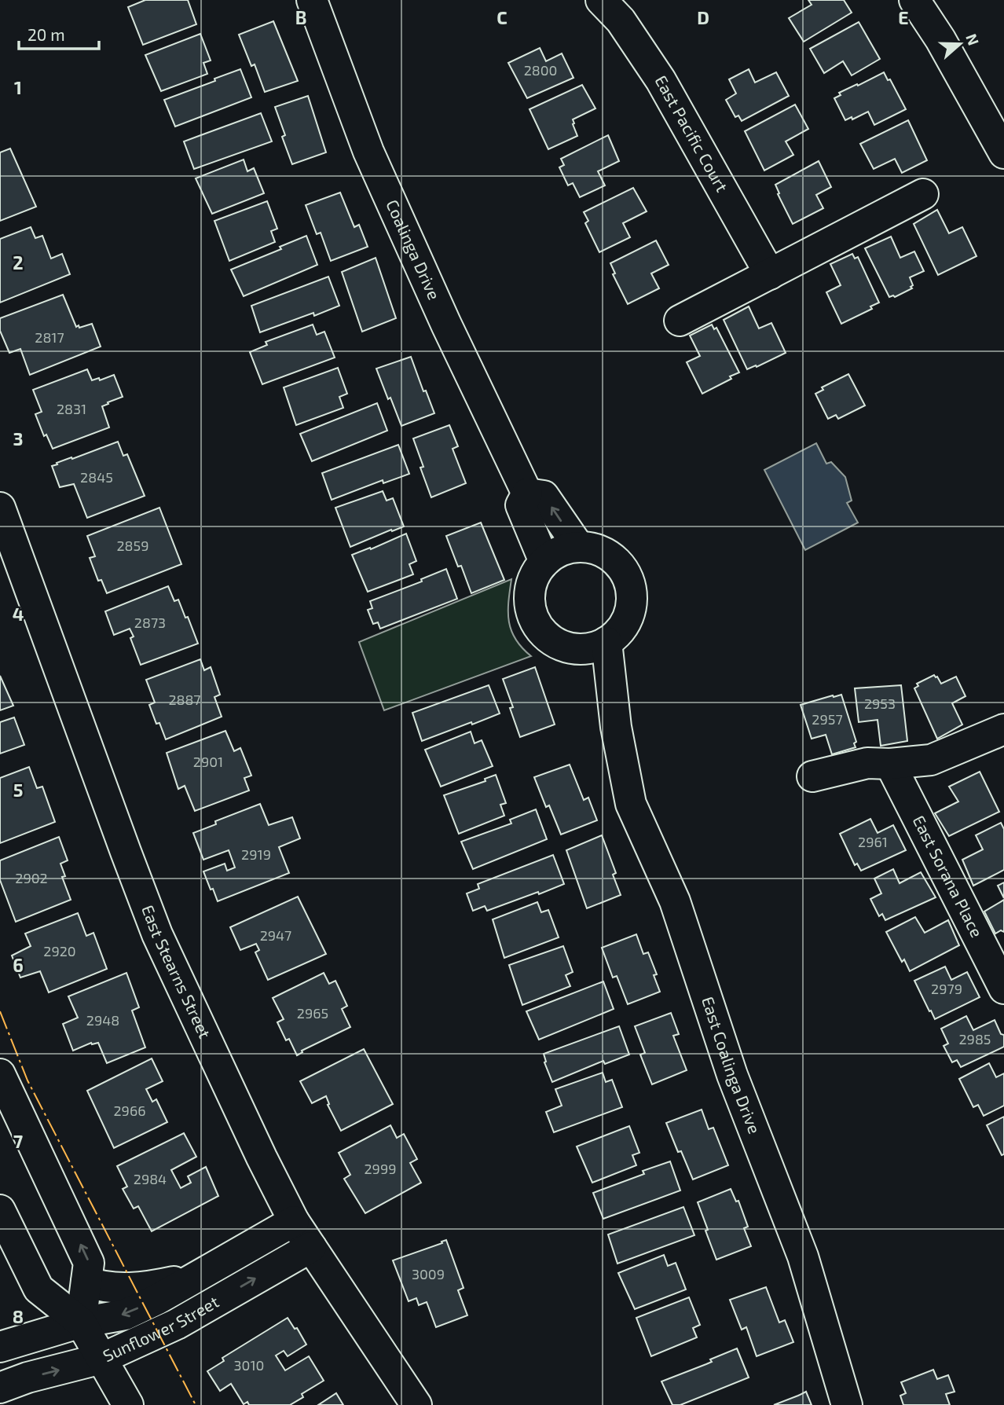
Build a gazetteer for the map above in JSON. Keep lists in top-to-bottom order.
{
  "streets": {
    "street": [
      "East Pacific Court",
      "Coalinga Drive",
      "East Sorana Place",
      "East Stearns Street",
      "East Coalinga Drive",
      "Sunflower Street"
    ]
  },
  "crossings": [
    ["Coalinga Drive", "East Coalinga Drive"],
    ["East Stearns Street", "Sunflower Street"]
  ],
  "house_numbers": [
    "2800",
    "2817",
    "2831",
    "2845",
    "2859",
    "2873",
    "2887",
    "2953",
    "2957",
    "2901",
    "2961",
    "2919",
    "2902",
    "2947",
    "2920",
    "2979",
    "2965",
    "2948",
    "2985",
    "2966",
    "2999",
    "2984",
    "3009",
    "3010"
  ],
  "scale_bar": "20 m",
  "north": "right",
  "grid": {
    "columns": [
      "B",
      "C",
      "D",
      "E"
    ],
    "rows": [
      "1",
      "2",
      "3",
      "4",
      "5",
      "6",
      "7",
      "8"
    ]
  }
}
